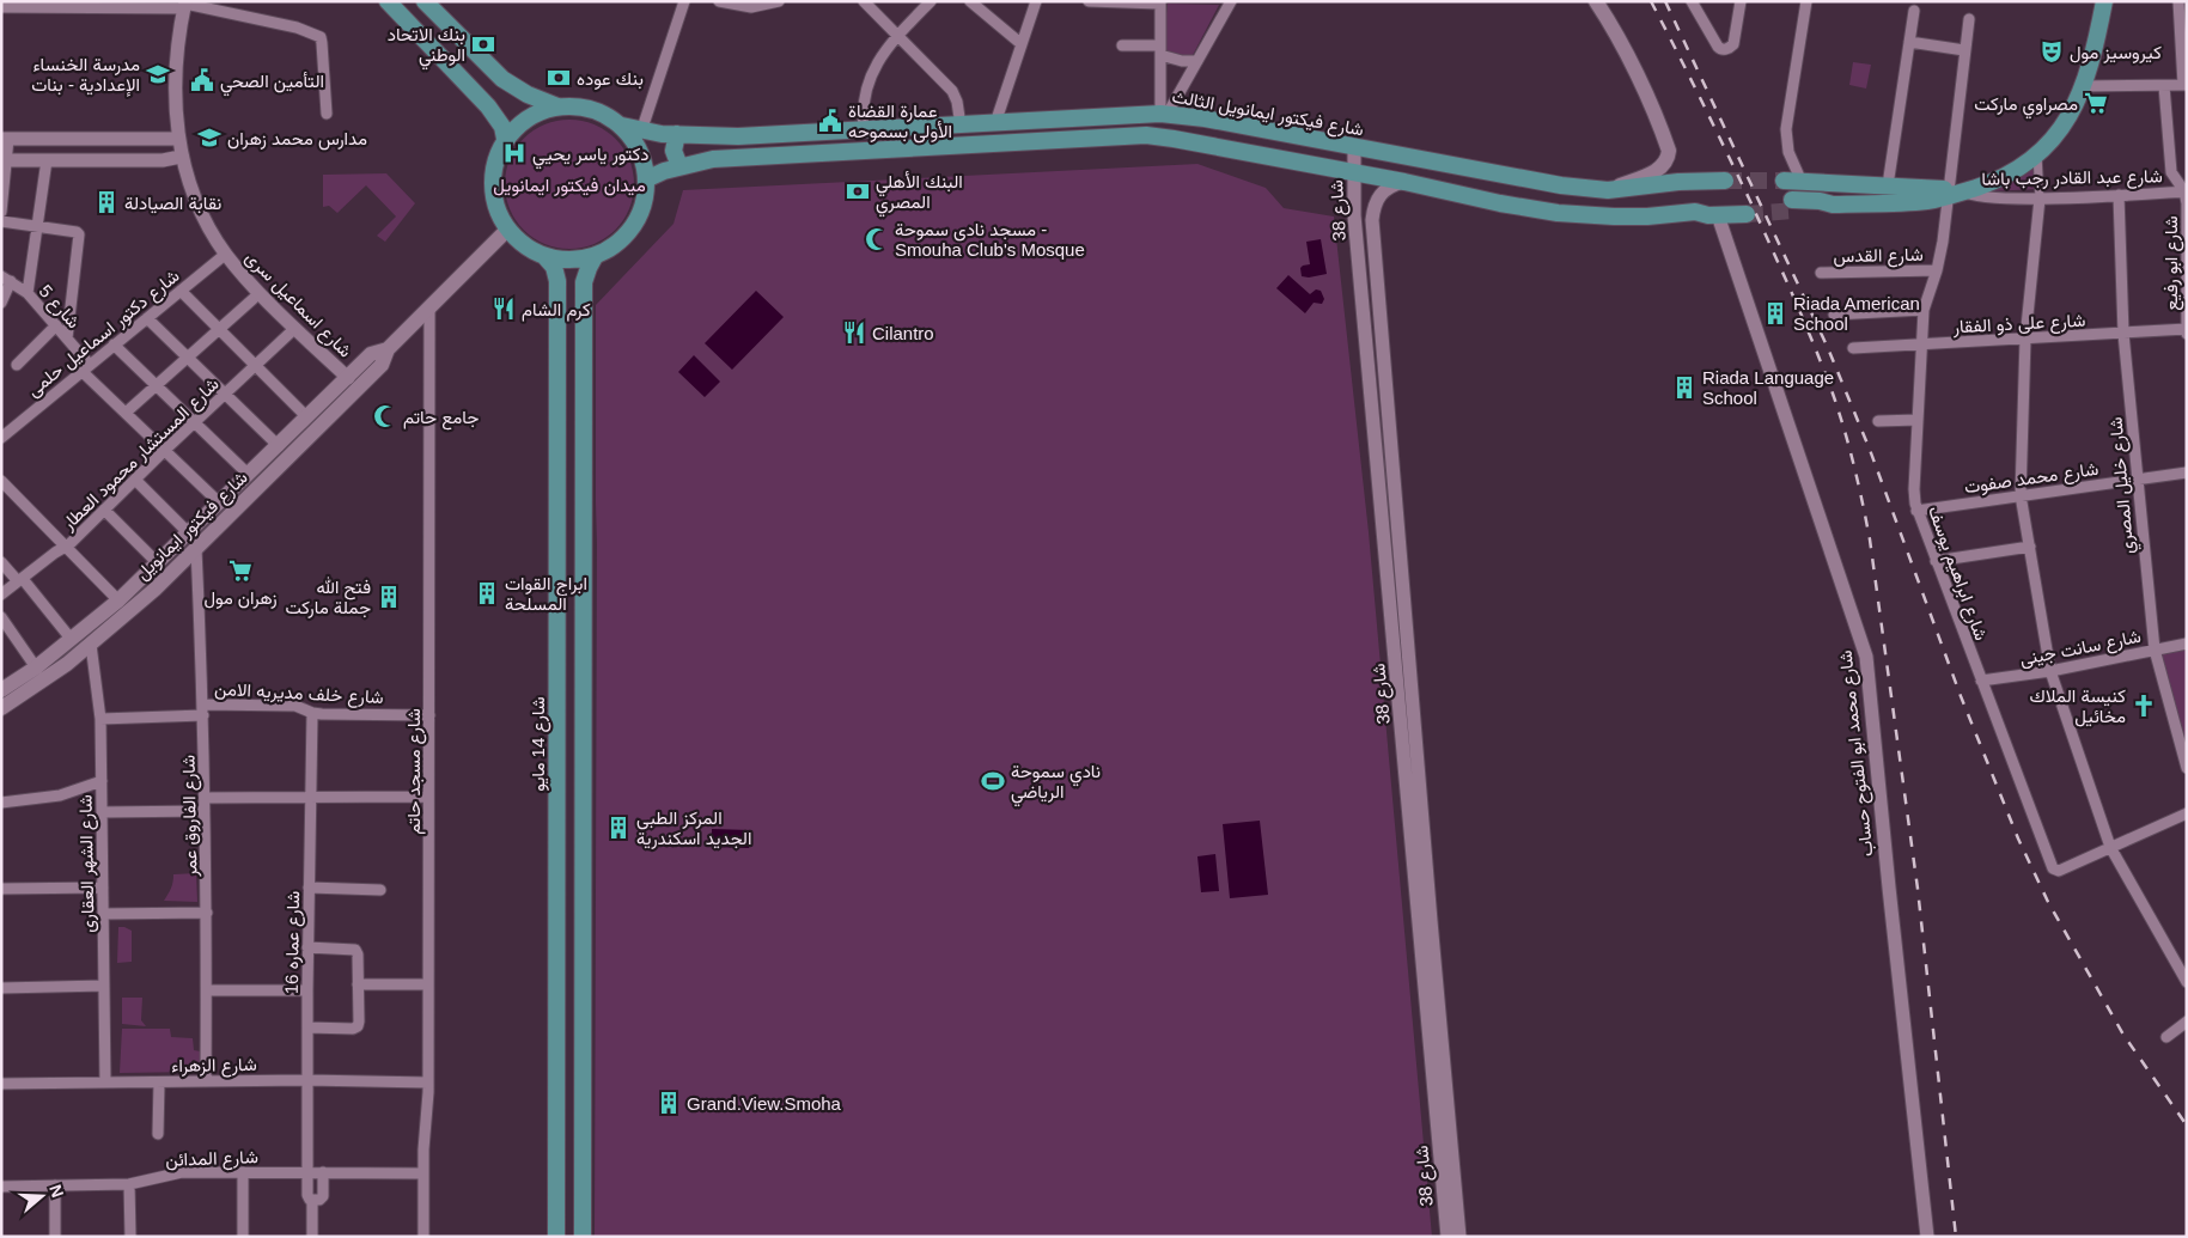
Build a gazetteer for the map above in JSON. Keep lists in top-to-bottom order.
{
  "streets": {
    "main road": ["شارع فيكتور ايمانويل الثالث", "شارع فيكتور ايمانويل", "شارع 14 مايو"],
    "street": [
      "شارع عبد القادر رجب باشا",
      "شارع 38",
      "شارع القدس",
      "شارع ابو رفيع",
      "شارع اسماعيل سرى",
      "شارع 5",
      "شارع على ذو الفقار",
      "شارع دكتور اسماعيل حلمى",
      "شارع المستشار محمود العطار",
      "شارع محمد صفوت",
      "شارع خليل المصري",
      "شارع ابراهيم يوسف",
      "شارع سانت جينى",
      "شارع خلف مديريه الامن",
      "شارع محمد ابو الفتوح حساب",
      "شارع مسجد حاتم",
      "شارع الفاروق عمر",
      "شارع الشهر العقارى",
      "شارع عماره 16",
      "شارع الزهراء",
      "شارع المدائن"
    ]
  },
  "crossings": [
    ["شارع فيكتور ايمانويل الثالث", "شارع 38"],
    ["شارع فيكتور ايمانويل الثالث", "شارع فيكتور ايمانويل"],
    ["شارع فيكتور ايمانويل الثالث", "شارع 14 مايو"],
    ["شارع عبد القادر رجب باشا", "شارع ابو رفيع"],
    ["شارع عبد القادر رجب باشا", "شارع خليل المصري"],
    ["شارع عبد القادر رجب باشا", "شارع ابراهيم يوسف"],
    ["شارع القدس", "شارع ابراهيم يوسف"],
    ["شارع ابو رفيع", "شارع على ذو الفقار"],
    ["شارع اسماعيل سرى", "شارع دكتور اسماعيل حلمى"],
    ["شارع اسماعيل سرى", "شارع المستشار محمود العطار"],
    ["شارع اسماعيل سرى", "شارع فيكتور ايمانويل"],
    ["شارع 5", "شارع دكتور اسماعيل حلمى"],
    ["شارع 5", "شارع المستشار محمود العطار"],
    ["شارع 5", "شارع فيكتور ايمانويل"],
    ["شارع على ذو الفقار", "شارع خليل المصري"],
    ["شارع على ذو الفقار", "شارع ابراهيم يوسف"],
    ["شارع محمد صفوت", "شارع خليل المصري"],
    ["شارع محمد صفوت", "شارع ابراهيم يوسف"],
    ["شارع خليل المصري", "شارع سانت جينى"],
    ["شارع فيكتور ايمانويل", "شارع 14 مايو"],
    ["شارع فيكتور ايمانويل", "شارع مسجد حاتم"],
    ["شارع فيكتور ايمانويل", "شارع الفاروق عمر"],
    ["شارع فيكتور ايمانويل", "شارع الشهر العقارى"],
    ["شارع ابراهيم يوسف", "شارع سانت جينى"],
    ["شارع خلف مديريه الامن", "شارع مسجد حاتم"],
    ["شارع خلف مديريه الامن", "شارع الفاروق عمر"],
    ["شارع خلف مديريه الامن", "شارع الشهر العقارى"],
    ["شارع خلف مديريه الامن", "شارع عماره 16"],
    ["شارع مسجد حاتم", "شارع الزهراء"],
    ["شارع مسجد حاتم", "شارع المدائن"],
    ["شارع الفاروق عمر", "شارع الزهراء"],
    ["شارع الشهر العقارى", "شارع الزهراء"],
    ["شارع عماره 16", "شارع الزهراء"],
    ["شارع عماره 16", "شارع المدائن"]
  ],
  "parks": ["ميدان فيكتور ايمانويل"],
  "places": {
    "bank": ["بنك الاتحاد الوطني", "بنك عوده", "البنك الأهلي المصري"],
    "theatre": ["كيروسيز مول"],
    "school or university": ["مدرسة الخنساء الإعدادية - بنات", "مدارس محمد زهران"],
    "public building": ["التأمين الصحي", "عمارة القضاة الأولى بسموحه"],
    "supermarket": ["مصراوي ماركت", "زهران مول"],
    "hospital": ["دكتور ياسر يحيي"],
    "building": [
      "نقابة الصيادلة",
      "Riada American School",
      "Riada Language School",
      "ابراج القوات المسلحة",
      "فتح الله جملة ماركت",
      "المركز الطبى الجديد اسكندرية",
      "Grand.View.Smoha"
    ],
    "mosque": ["مسجد نادى سموحة - Smouha Club's Mosque", "جامع حاتم"],
    "restaurant": ["كرم الشام", "Cilantro"],
    "church": ["كنيسة الملاك مخائيل"],
    "sports": ["نادي سموحة الرياضي"]
  },
  "north": "right"
}
